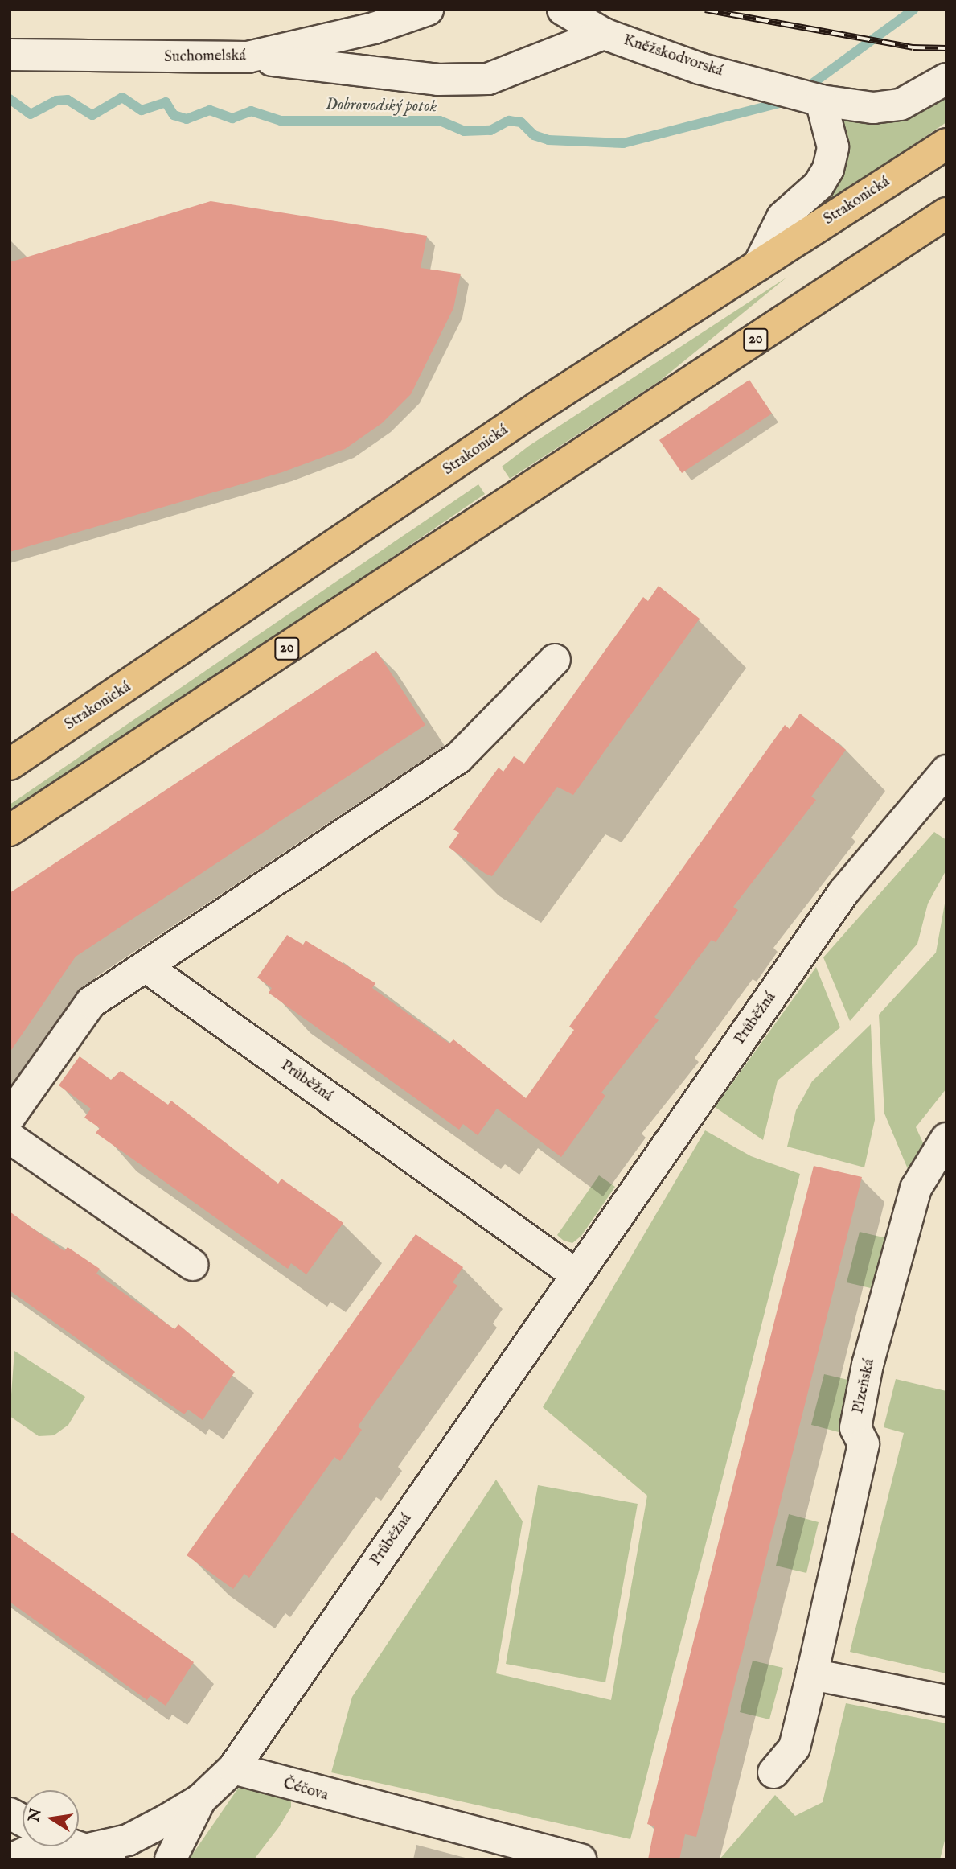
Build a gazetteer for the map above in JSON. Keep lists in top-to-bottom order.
{
  "streets": {
    "main road": ["Strakonická", "20"],
    "street": [
      "Kněžskodvorská",
      "Suchomelská",
      "Průběžná",
      "Plzeňská",
      "Čéčova"
    ]
  },
  "crossings": [
    ["Průběžná", "Čéčova"]
  ],
  "water": ["Dobrovodský potok"],
  "north": "left"
}
